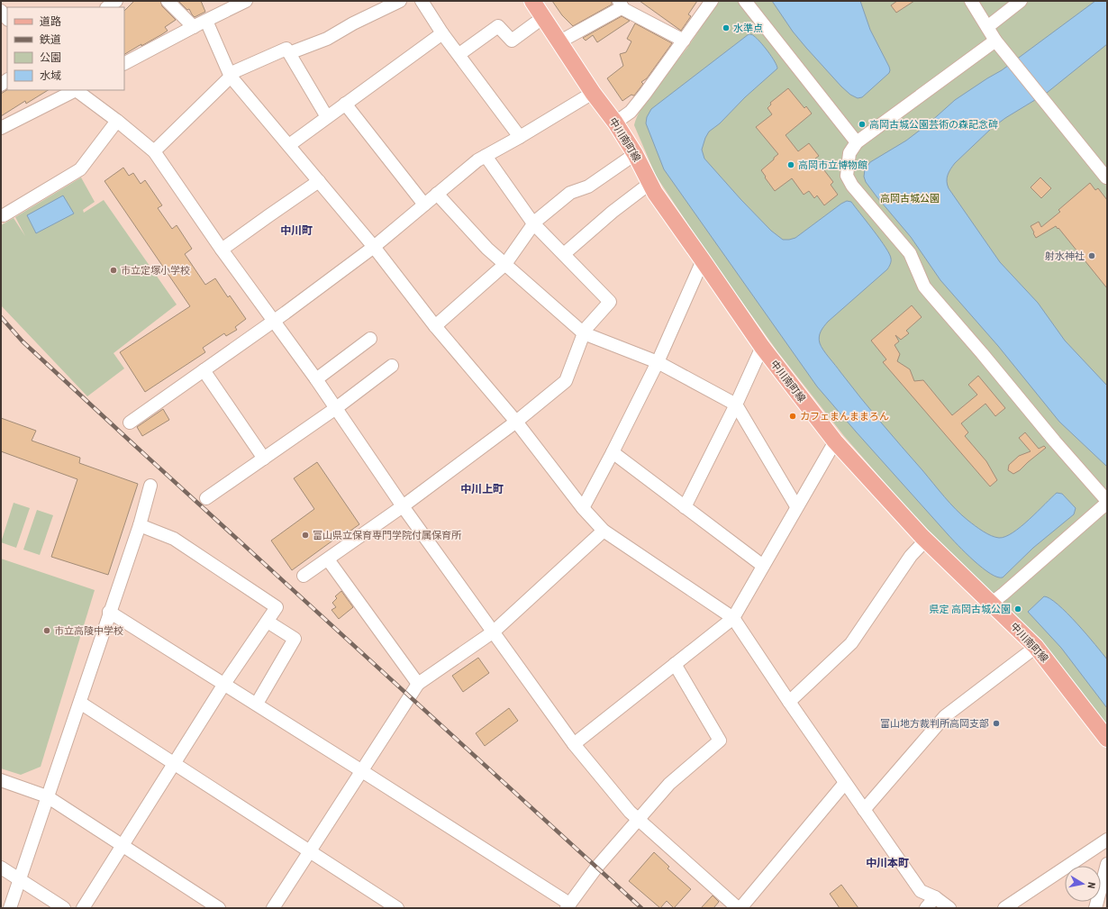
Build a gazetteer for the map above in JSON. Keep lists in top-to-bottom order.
{
  "streets": {
    "main road": ["中川南町線"]
  },
  "districts": ["中川町", "中川上町", "中川本町"],
  "parks": ["高岡古城公園"],
  "places": [
    "水準点",
    "高岡古城公園芸術の森記念碑",
    "高岡市立博物館",
    "射水神社",
    "市立定塚小学校",
    "カフェまんままろん",
    "富山県立保育専門学院付属保育所",
    "県定 高岡古城公園",
    "市立高陵中学校",
    "富山地方裁判所高岡支部"
  ],
  "legend": [
    "道路",
    "鉄道",
    "公園",
    "水域"
  ],
  "north": "right"
}
